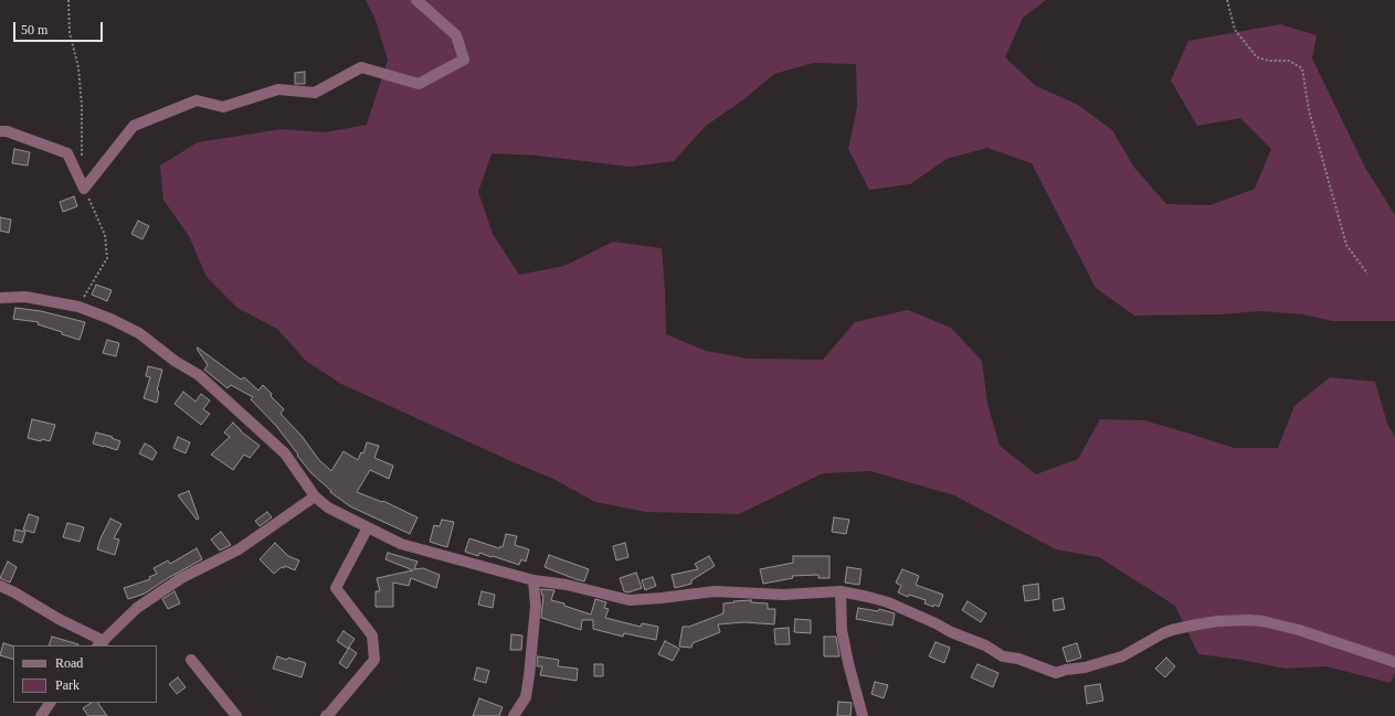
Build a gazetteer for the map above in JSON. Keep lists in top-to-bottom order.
{
  "legend": ["Road", "Park"],
  "scale_bar": "50 m"
}
